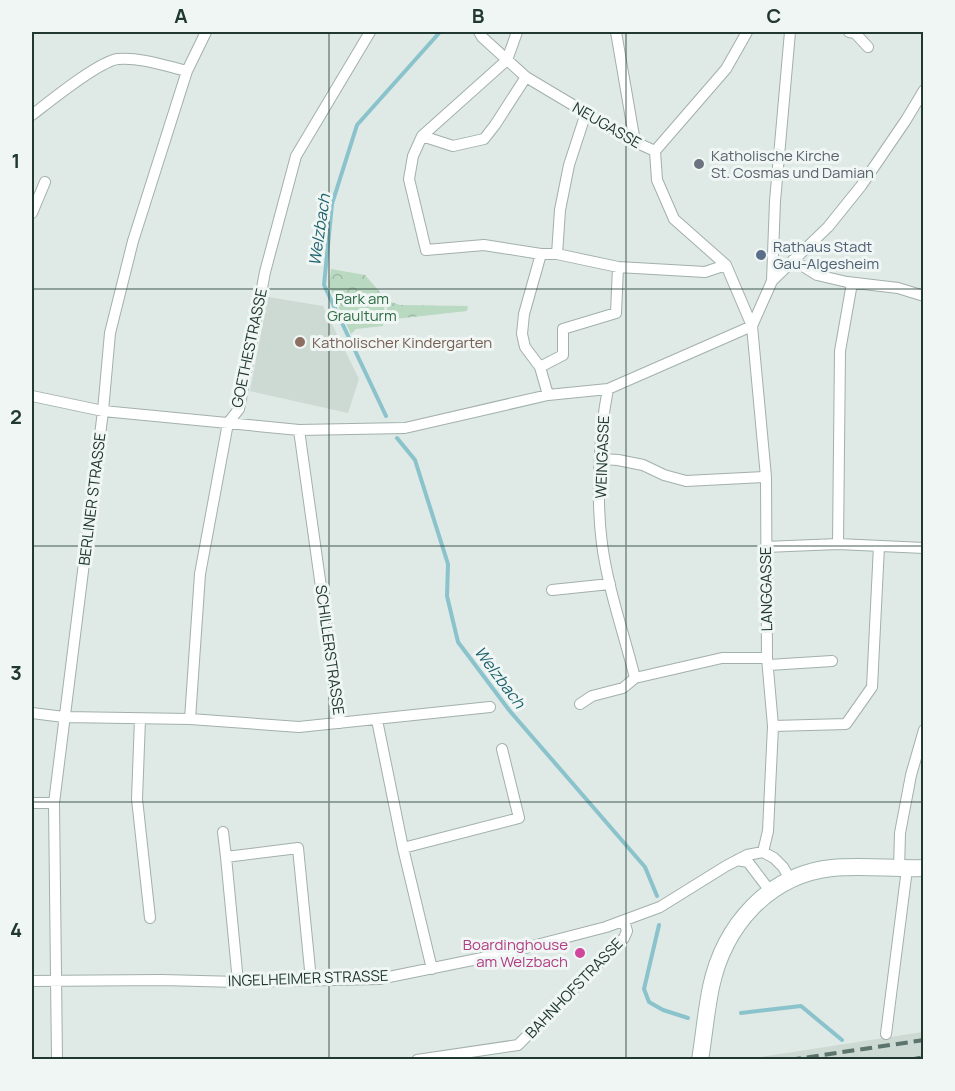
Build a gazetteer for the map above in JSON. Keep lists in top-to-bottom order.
{
  "streets": {
    "street": [
      "NEUGASSE",
      "GOETHESTRASSE",
      "WEINGASSE",
      "BERLINER STRASSE",
      "LANGGASSE",
      "SCHILLERSTRASSE",
      "INGELHEIMER STRASSE",
      "BAHNHOFSTRASSE"
    ]
  },
  "crossings": [
    ["BERLINER STRASSE", "INGELHEIMER STRASSE"],
    ["LANGGASSE", "BAHNHOFSTRASSE"],
    ["INGELHEIMER STRASSE", "BAHNHOFSTRASSE"]
  ],
  "water": ["Welzbach"],
  "parks": ["Park am Graulturm"],
  "places": [
    "Katholische Kirche St. Cosmas und Damian",
    "Rathaus Stadt Gau-Algesheim",
    "Katholischer Kindergarten",
    "Boardinghouse am Welzbach"
  ],
  "grid": {
    "columns": ["A", "B", "C"],
    "rows": [
      "1",
      "2",
      "3",
      "4"
    ]
  }
}
